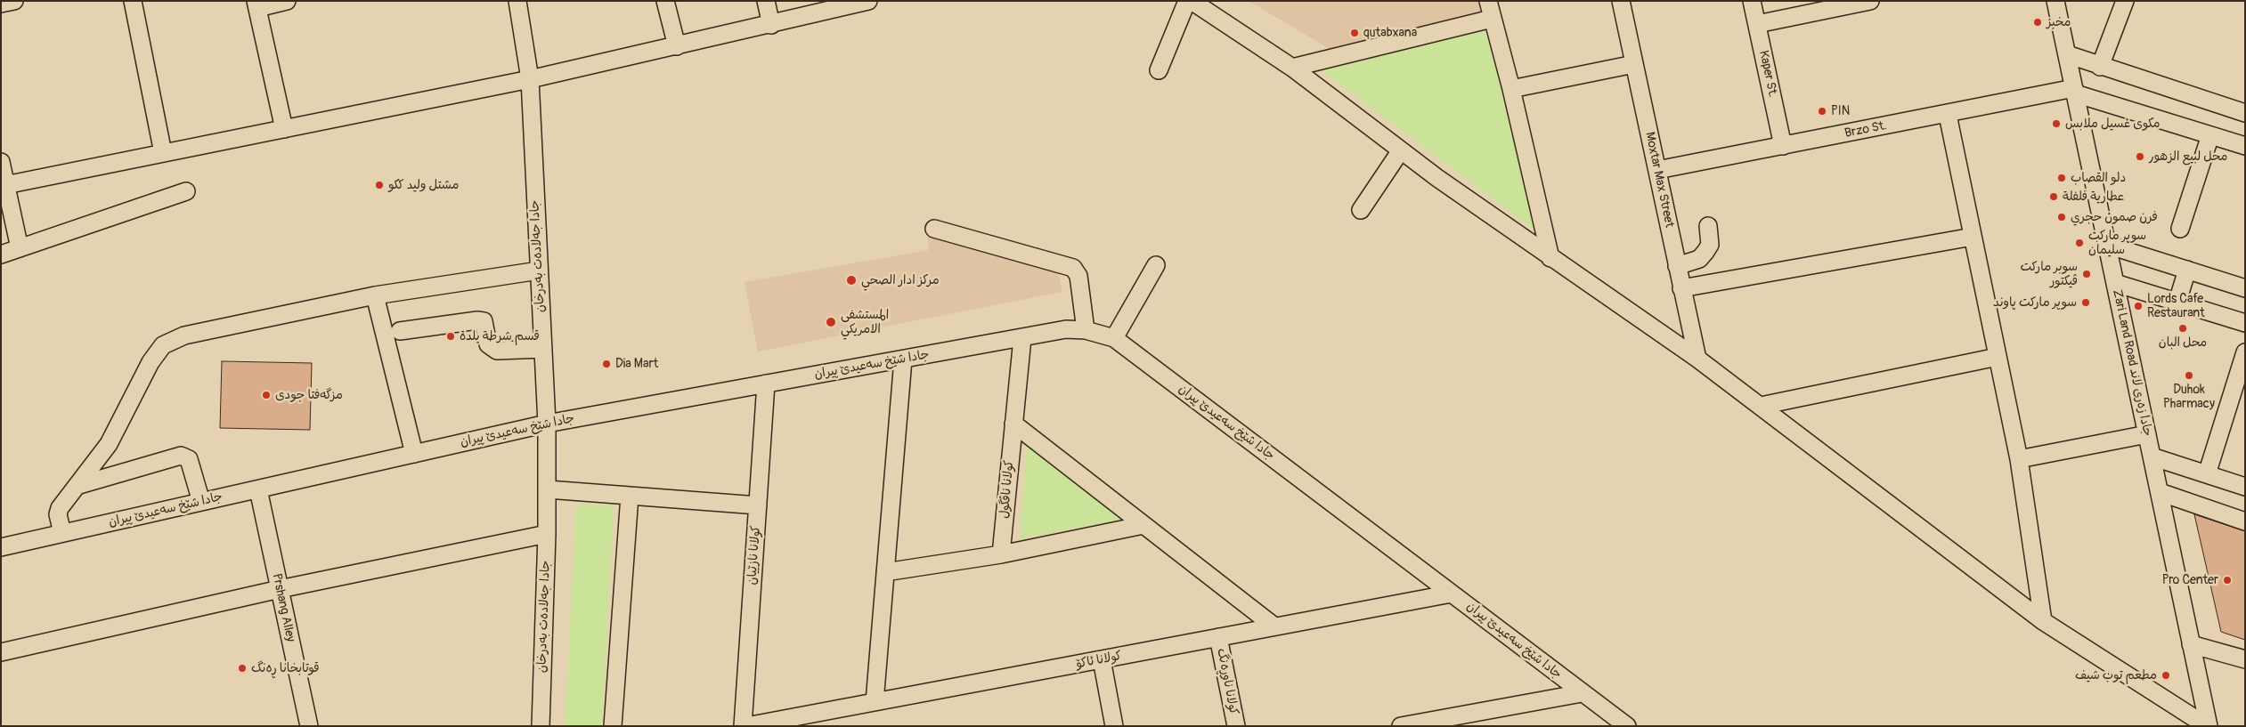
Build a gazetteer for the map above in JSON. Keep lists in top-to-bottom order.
{
  "streets": {
    "street": [
      "Kaper St.",
      "Brzo St.",
      "Moxtar Max Street",
      "جادا جەلادەت بەدرخان",
      "Zari Land Road جادا زەری لاند",
      "جادا شێخ سەعیدێ پیران",
      "کولانا ناڤگول",
      "کولانا نازێیان",
      "Prshang Alley",
      "کولانا ئاکۆ",
      "کولانا ناوڕەنگ"
    ]
  },
  "crossings": [
    ["Kaper St.", "Brzo St."],
    ["Brzo St.", "Moxtar Max Street"],
    ["Brzo St.", "Zari Land Road جادا زەری لاند"],
    ["جادا جەلادەت بەدرخان", "جادا شێخ سەعیدێ پیران"],
    ["جادا شێخ سەعیدێ پیران", "کولانا ناڤگول"],
    ["جادا شێخ سەعیدێ پیران", "کولانا نازێیان"],
    ["جادا شێخ سەعیدێ پیران", "Prshang Alley"],
    ["جادا شێخ سەعیدێ پیران", "کولانا ئاکۆ"],
    ["کولانا ئاکۆ", "کولانا ناوڕەنگ"]
  ],
  "places": [
    "مخبز",
    "qutabxana",
    "PIN",
    "مكوى غسيل ملابس",
    "محل لبيع الزهور",
    "دلو القصاب",
    "مشتل وليد ككو",
    "عطارية فلفلة",
    "فرن صمون حجري",
    "سوپر ماركت سليمان",
    "سوبر ماركت ڤيكتور",
    "مركز ادار الصحي",
    "سوپر ماركت پاوند",
    "Lords Cafe Restaurant",
    "المستشفى الامريكي",
    "محل البان",
    "قسم شرطة بلدة",
    "Dia Mart",
    "Duhok Pharmacy",
    "مزگەفتا جودی",
    "Pro Center",
    "قوتابخانا ڕەنگ",
    "مطعم توب شيف"
  ]
}
